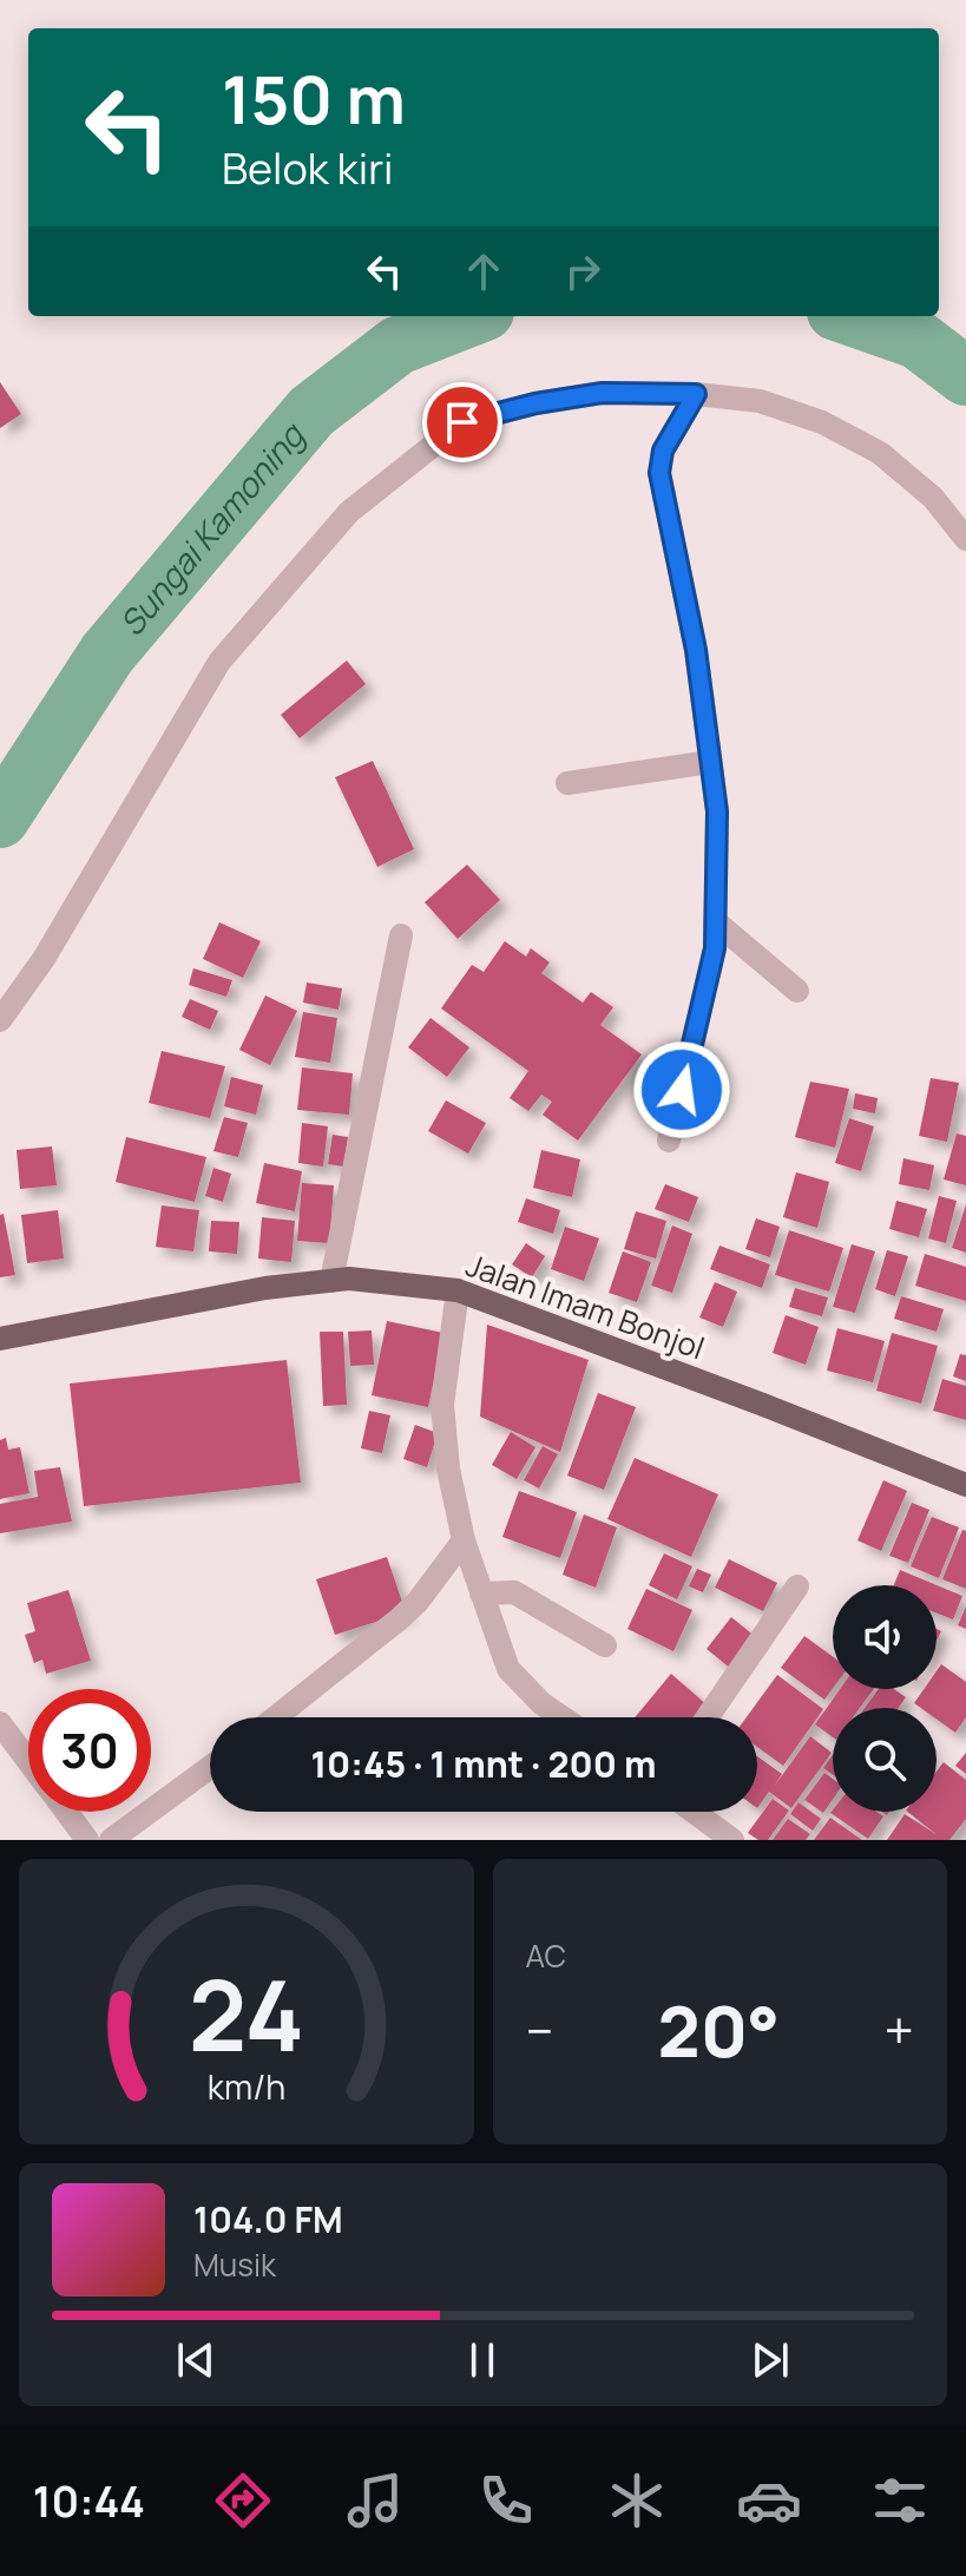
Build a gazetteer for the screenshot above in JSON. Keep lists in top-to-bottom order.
{
  "streets": {
    "main road": ["Jalan Imam Bonjol"]
  },
  "water": ["Sungai Kamoning"],
  "page": {
    "turn": ["150 m", "Belok kiri"],
    "limit": "30",
    "trip": "10:45 · 1 mnt · 200 m",
    "tile": "AC",
    "heat": ["−", "20°", "+"],
    "song": ["104.0 FM", "Musik"],
    "tabs": "10:44",
    "gauge": ["24", "km/h"]
  }
}
